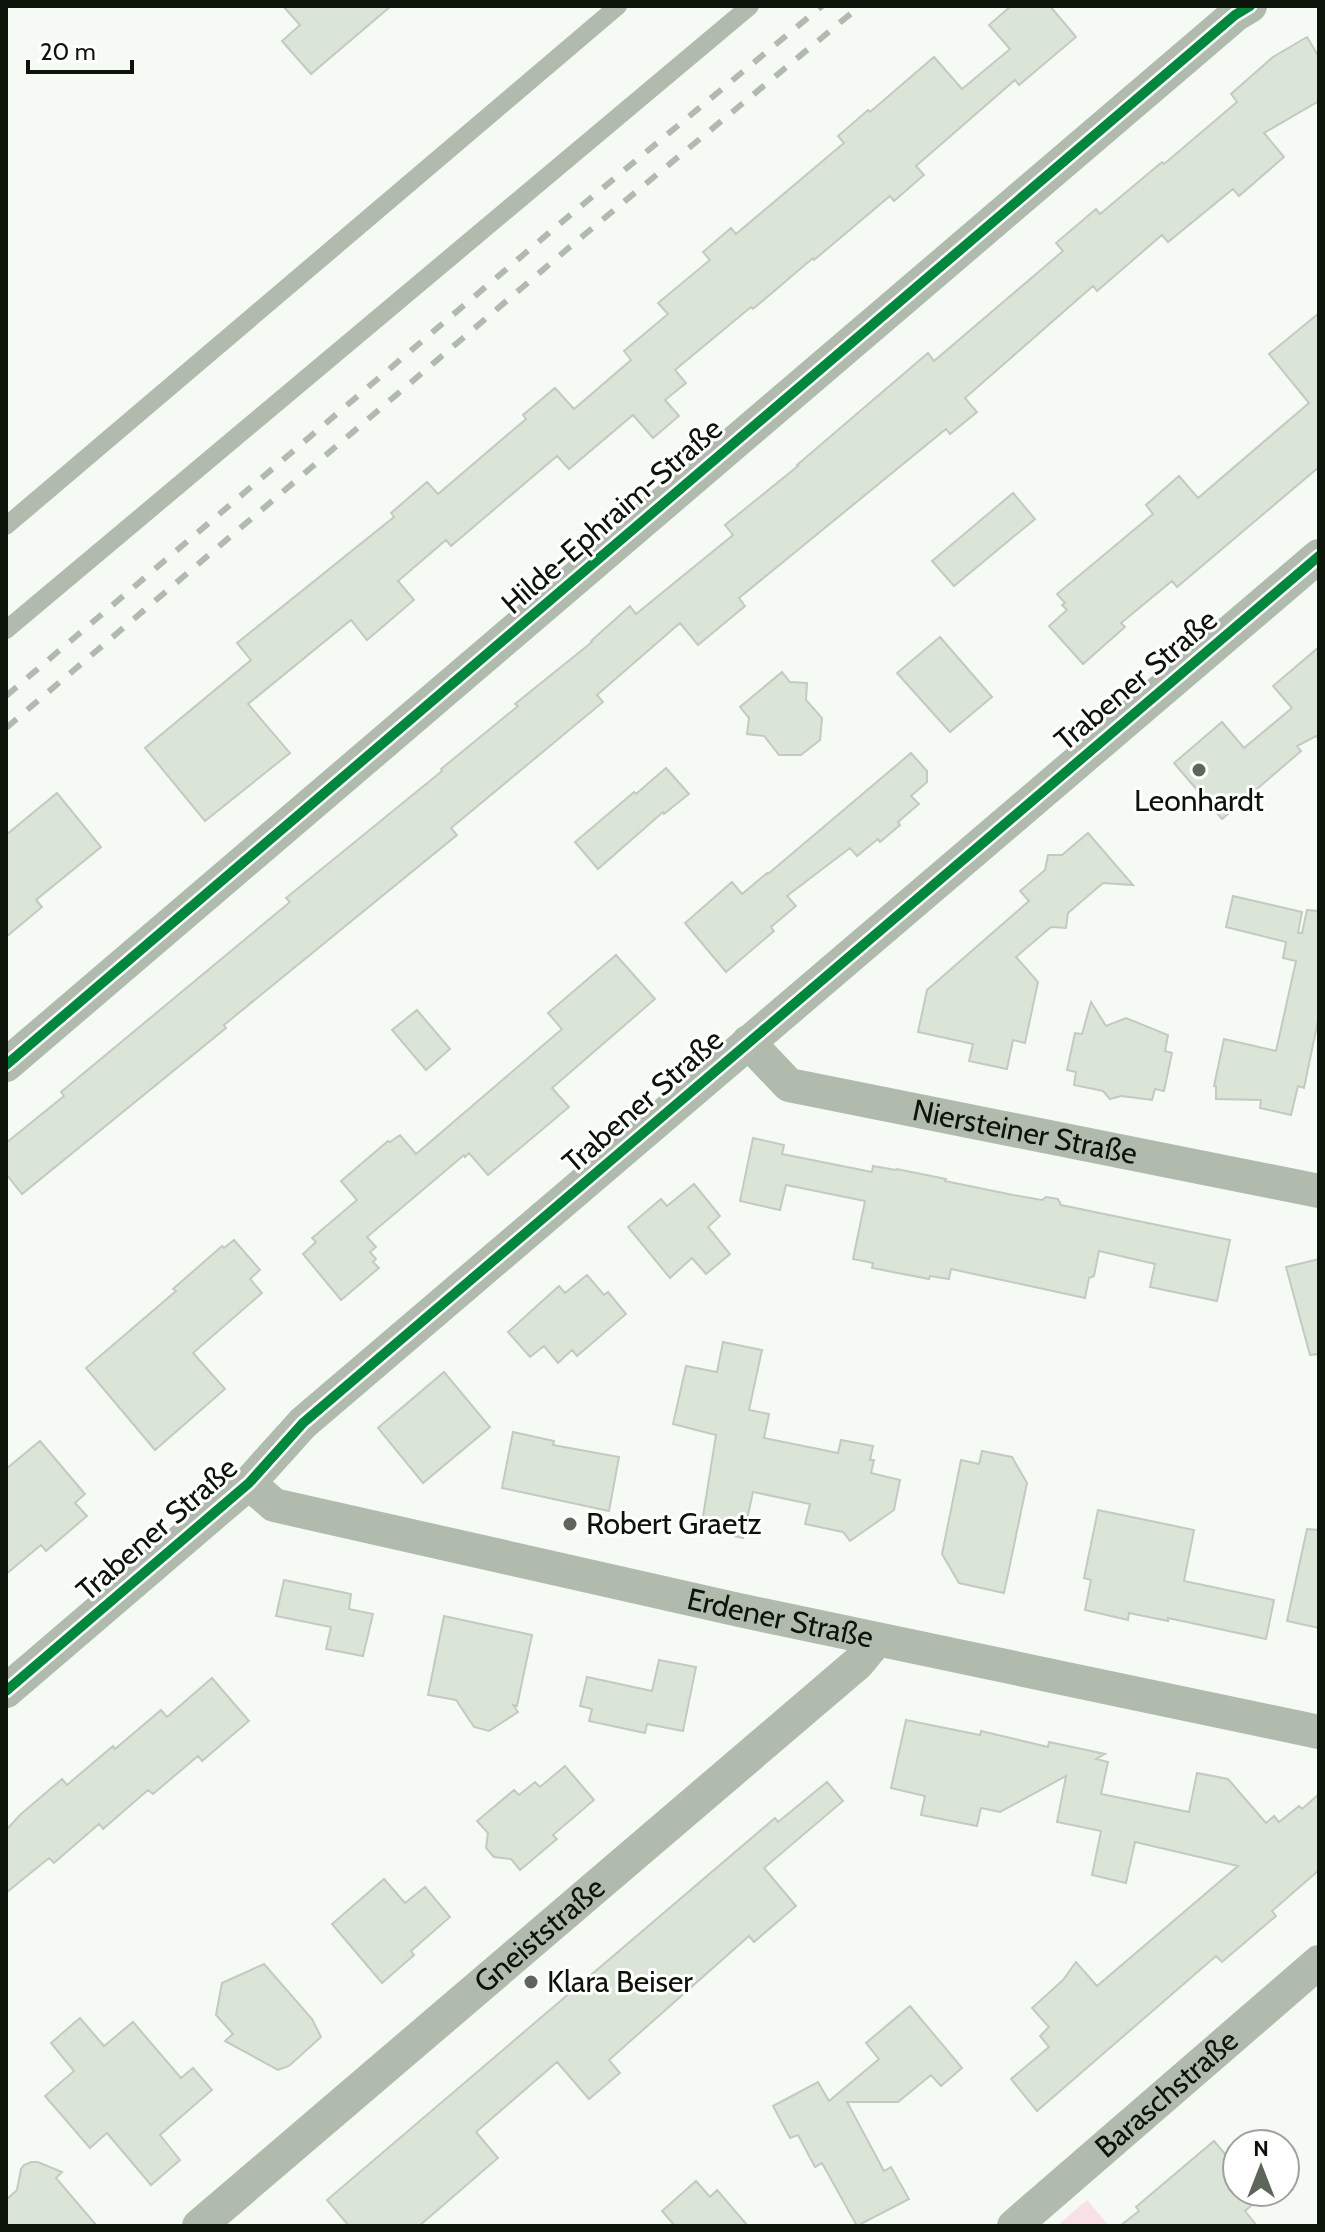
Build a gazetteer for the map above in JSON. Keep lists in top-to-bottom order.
{
  "streets": {
    "street": [
      "Hilde-Ephraim-Straße",
      "Trabener Straße",
      "Niersteiner Straße",
      "Erdener Straße",
      "Gneiststraße",
      "Baraschstraße"
    ]
  },
  "crossings": [
    ["Trabener Straße", "Niersteiner Straße"],
    ["Trabener Straße", "Erdener Straße"],
    ["Erdener Straße", "Gneiststraße"]
  ],
  "places": ["Leonhardt", "Robert Graetz", "Klara Beiser"],
  "scale_bar": "20 m",
  "north": "top"
}
